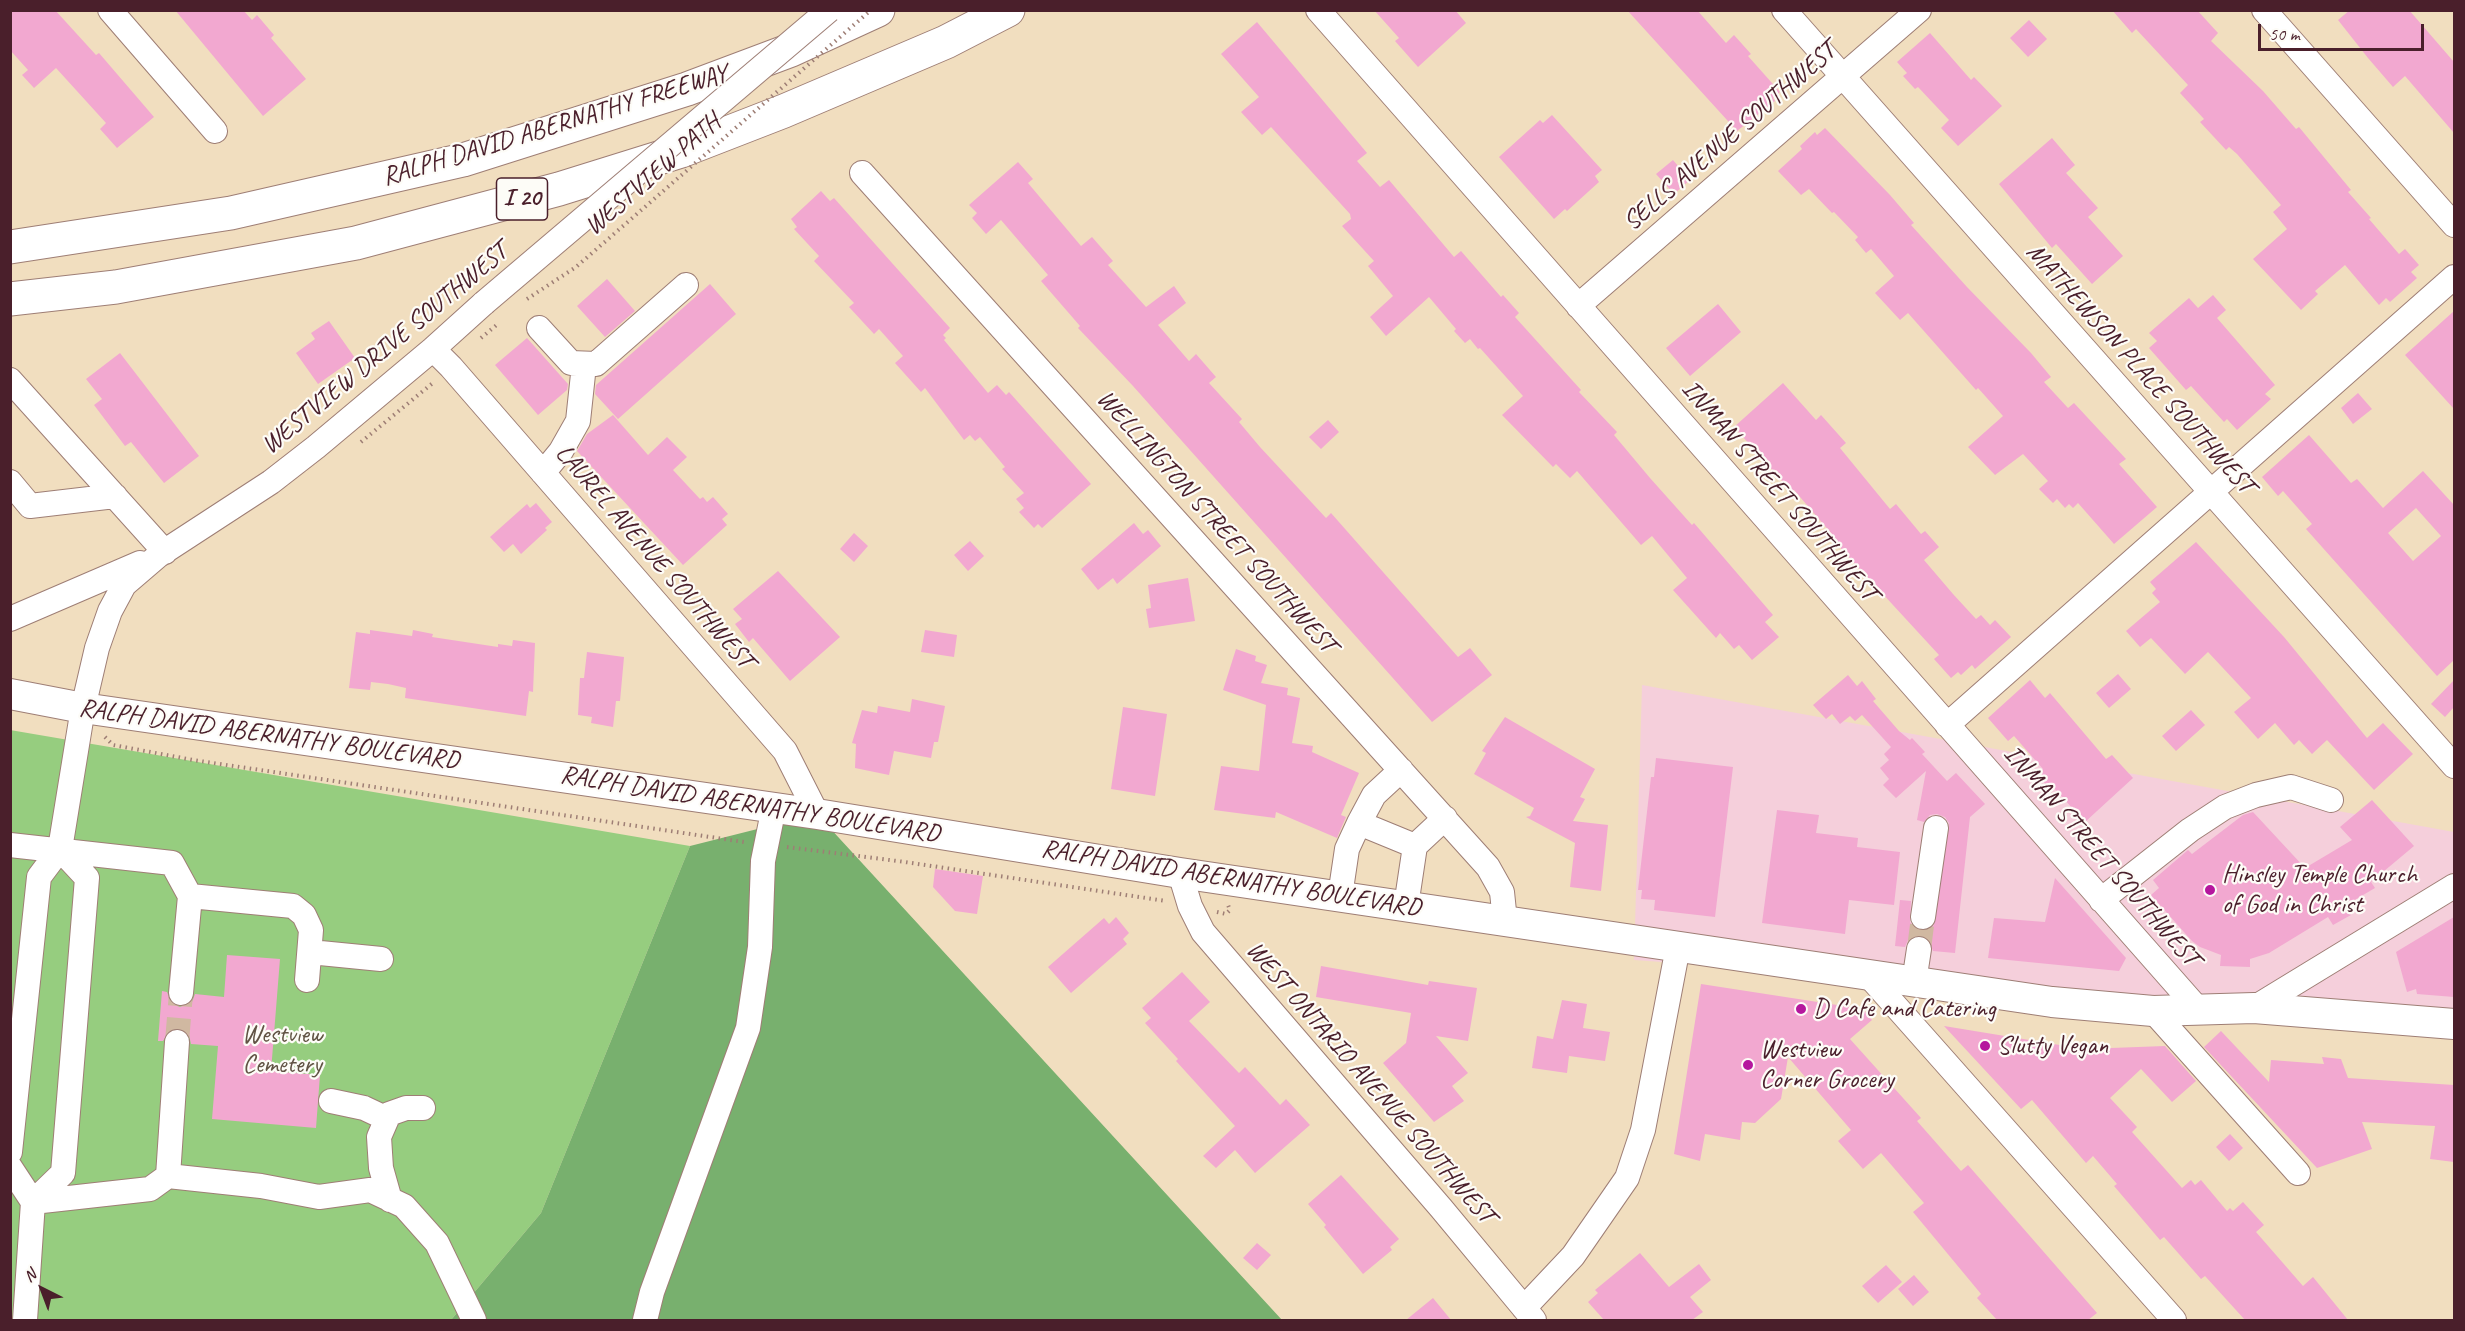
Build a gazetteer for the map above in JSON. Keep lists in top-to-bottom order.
{
  "streets": {
    "highway": ["RALPH DAVID ABERNATHY FREEWAY", "I 20"],
    "main road": ["RALPH DAVID ABERNATHY BOULEVARD"],
    "street": [
      "SELLS AVENUE SOUTHWEST",
      "WESTVIEW DRIVE SOUTHWEST",
      "MATHEWSON PLACE SOUTHWEST",
      "INMAN STREET SOUTHWEST",
      "WELLINGTON STREET SOUTHWEST",
      "LAUREL AVENUE SOUTHWEST",
      "WEST ONTARIO AVENUE SOUTHWEST"
    ],
    "path": ["WESTVIEW PATH"]
  },
  "crossings": [
    ["SELLS AVENUE SOUTHWEST", "MATHEWSON PLACE SOUTHWEST"],
    ["SELLS AVENUE SOUTHWEST", "INMAN STREET SOUTHWEST"],
    ["WESTVIEW DRIVE SOUTHWEST", "LAUREL AVENUE SOUTHWEST"],
    ["WESTVIEW DRIVE SOUTHWEST", "RALPH DAVID ABERNATHY BOULEVARD"],
    ["INMAN STREET SOUTHWEST", "RALPH DAVID ABERNATHY BOULEVARD"],
    ["WELLINGTON STREET SOUTHWEST", "RALPH DAVID ABERNATHY BOULEVARD"],
    ["LAUREL AVENUE SOUTHWEST", "RALPH DAVID ABERNATHY BOULEVARD"],
    ["RALPH DAVID ABERNATHY BOULEVARD", "WEST ONTARIO AVENUE SOUTHWEST"]
  ],
  "parks": ["Westview Cemetery"],
  "places": [
    "Hinsley Temple Church of God in Christ",
    "D Cafe and Catering",
    "Slutty Vegan",
    "Westview Corner Grocery"
  ],
  "scale_bar": "50 m",
  "north": "top left"
}
